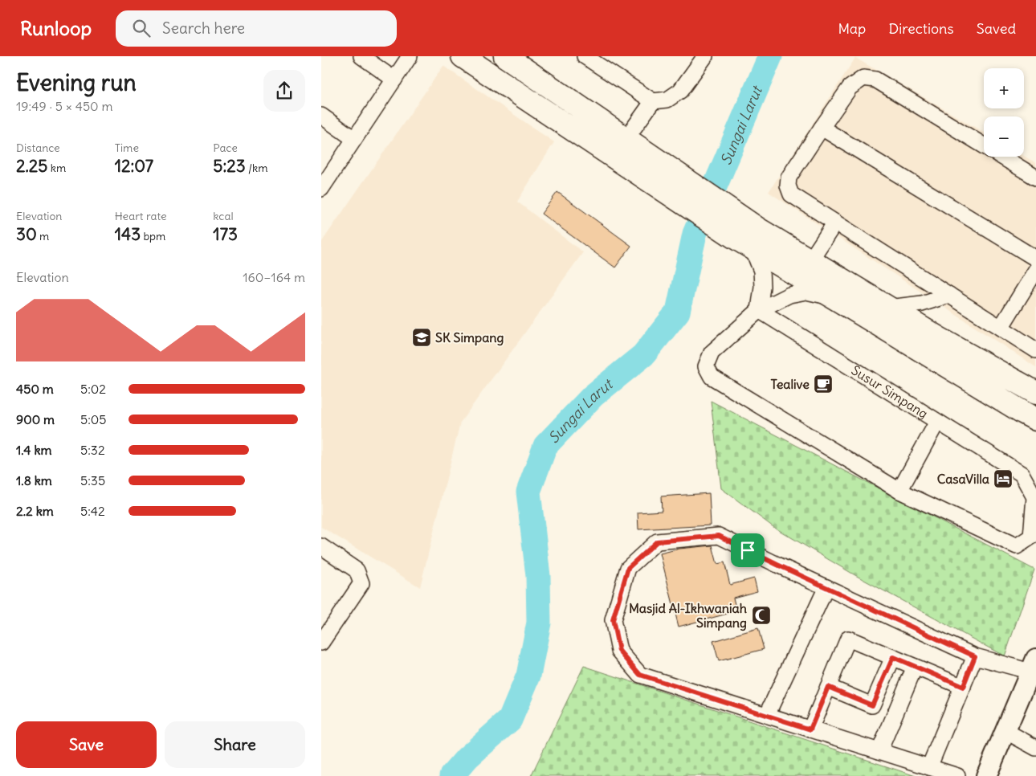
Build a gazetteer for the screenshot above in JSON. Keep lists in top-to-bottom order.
{
  "streets": {
    "street": ["Susur Simpang"]
  },
  "water": ["Sungai Larut"],
  "places": {
    "school or university": ["SK Simpang"],
    "cafe": ["Tealive"],
    "hotel": ["CasaVilla"],
    "mosque": ["Masjid Al-Ikhwaniah Simpang"]
  },
  "page": {
    "header": "Runloop",
    "search": "Search here",
    "nav": ["Map", "Directions", "Saved"],
    "heading": ["Evening run", "19:49 · 5 × 450 m"],
    "map_buttons": ["+", "−"],
    "stats": [
      ["Distance", "2.25 km"],
      ["Time", "12:07"],
      ["Pace", "5:23 /km"],
      ["Elevation", "30 m"],
      ["Heart rate", "143 bpm"],
      ["kcal", "173"]
    ],
    "chart": ["Elevation", "160–164 m"],
    "list": [
      {
        "name": "450 m",
        "note": "5:02"
      },
      {
        "name": "900 m",
        "note": "5:05"
      },
      {
        "name": "1.4 km",
        "note": "5:32"
      },
      {
        "name": "1.8 km",
        "note": "5:35"
      },
      {
        "name": "2.2 km",
        "note": "5:42"
      }
    ],
    "buttons": ["Save", "Share"]
  }
}
